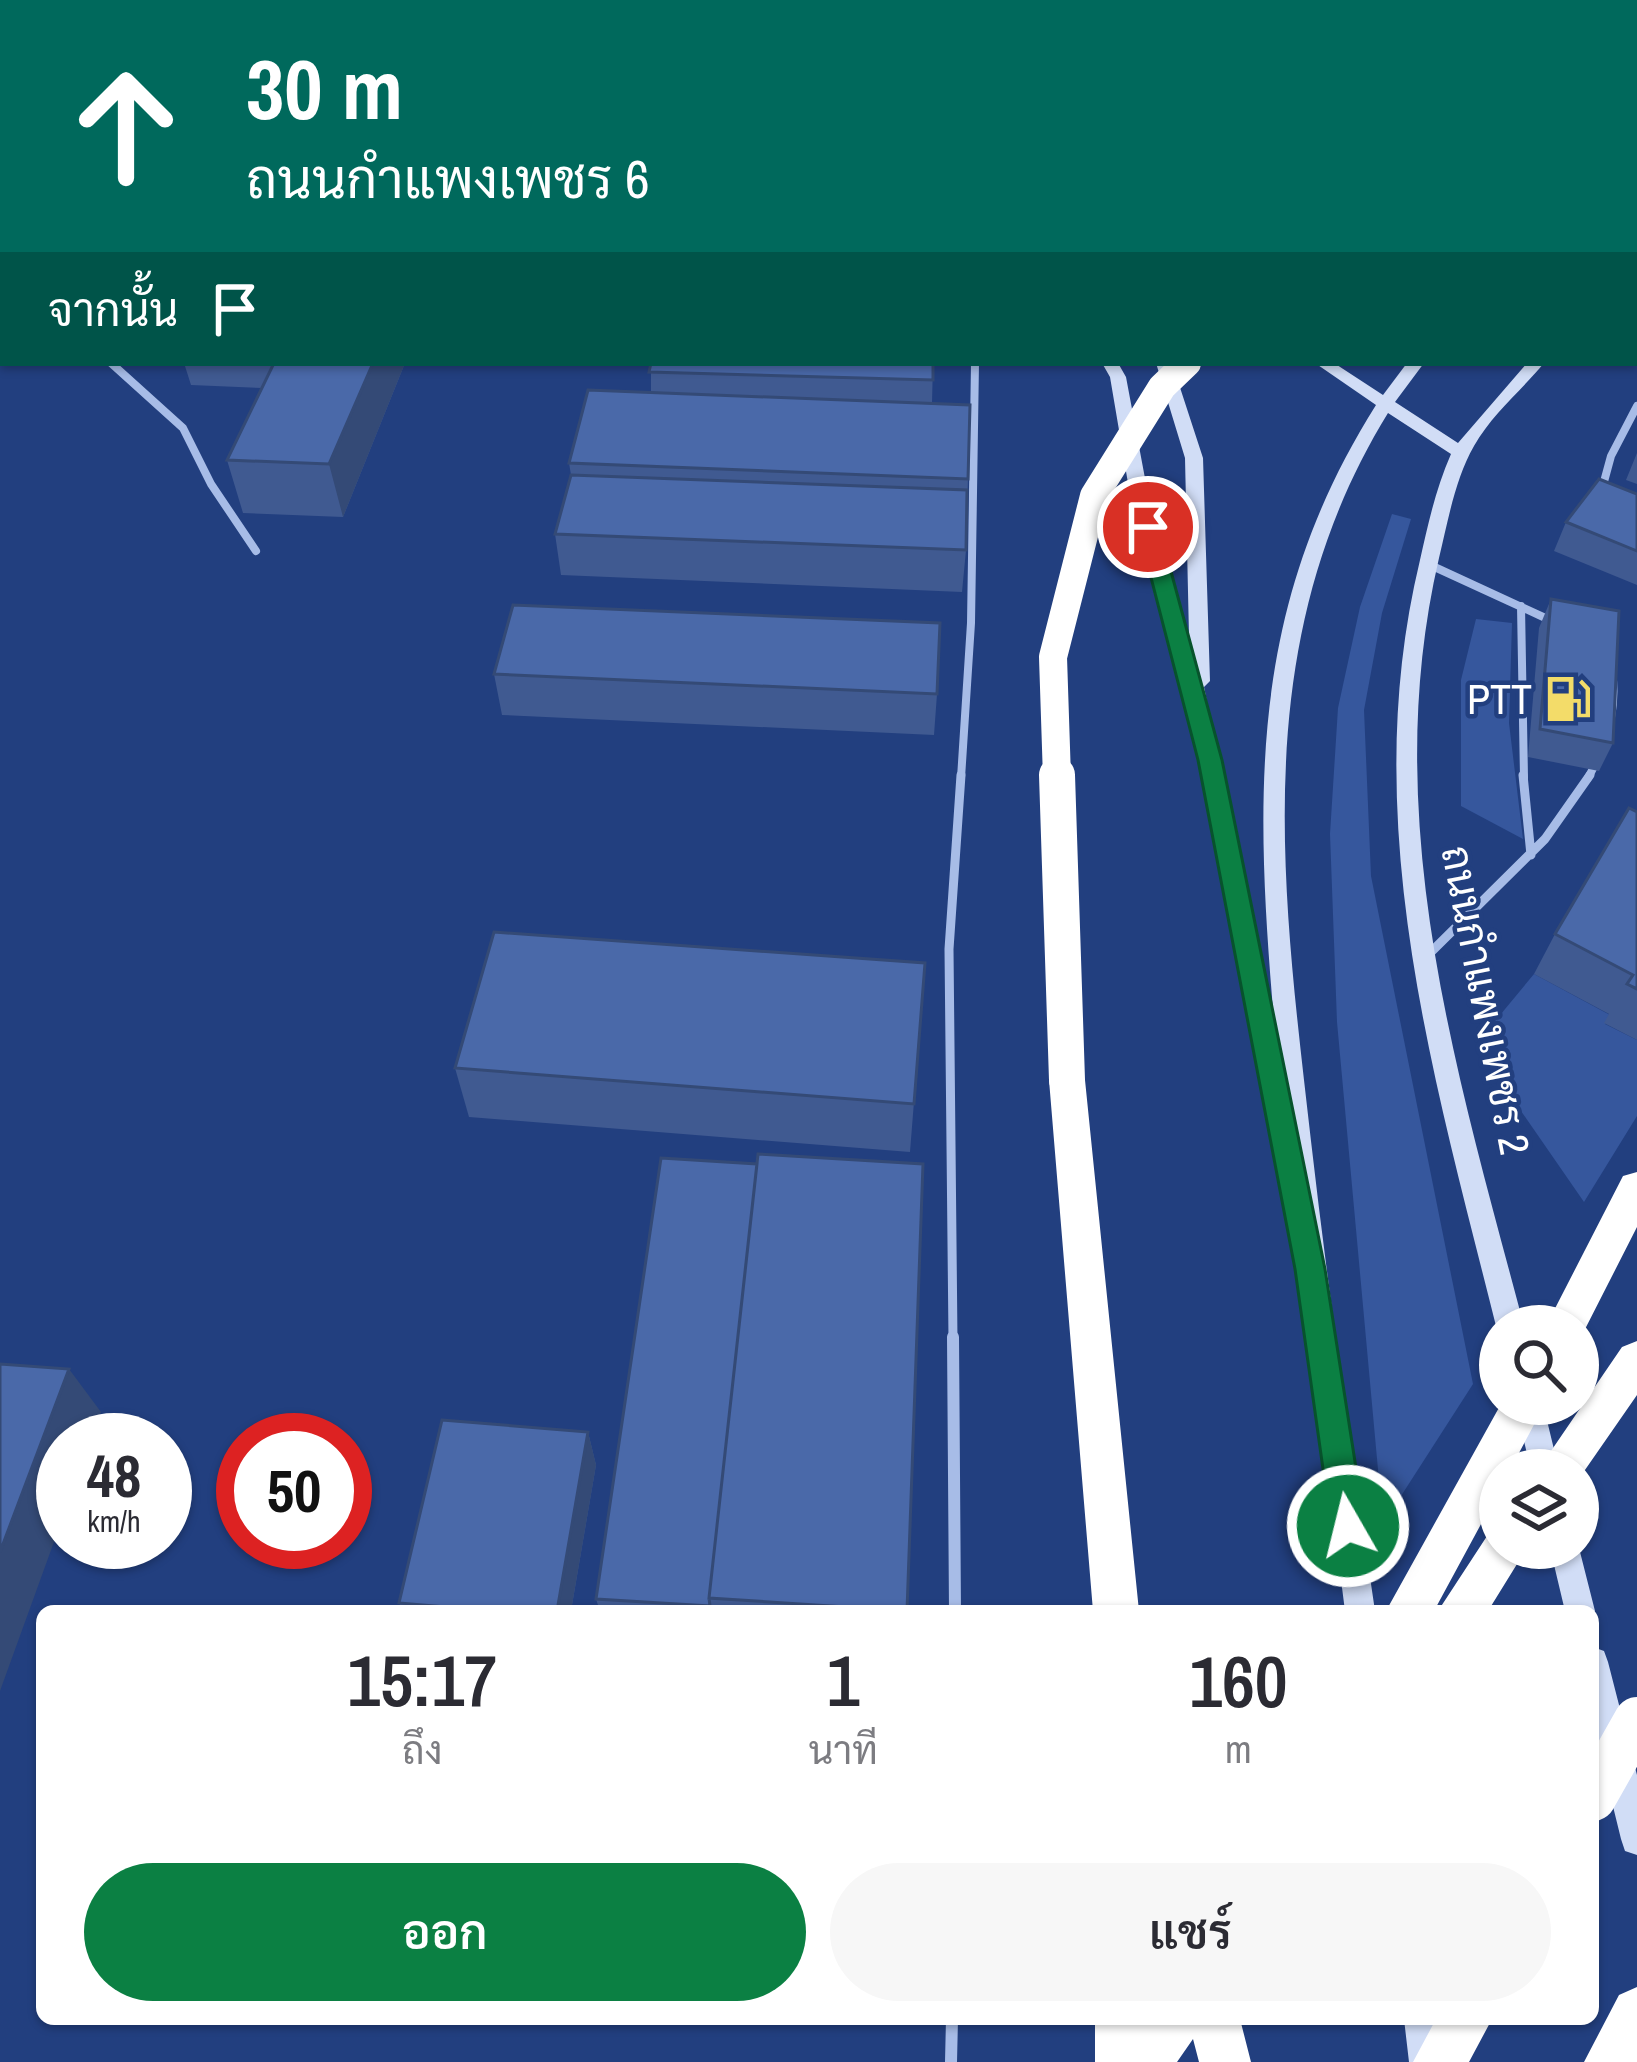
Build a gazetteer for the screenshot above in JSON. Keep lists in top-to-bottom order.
{
  "streets": {
    "main road": ["ถนนกำแพงเพชร 2"]
  },
  "places": {
    "fuel station": ["PTT"]
  },
  "page": {
    "turn": ["30 m", "ถนนกำแพงเพชร 6"],
    "then": "จากนั้น",
    "speed": "48 km/h",
    "limit": "50",
    "eta": [
      "15:17",
      "ถึง",
      "1",
      "นาที",
      "160",
      "m"
    ],
    "buttons": ["ออก", "แชร์"]
  }
}
